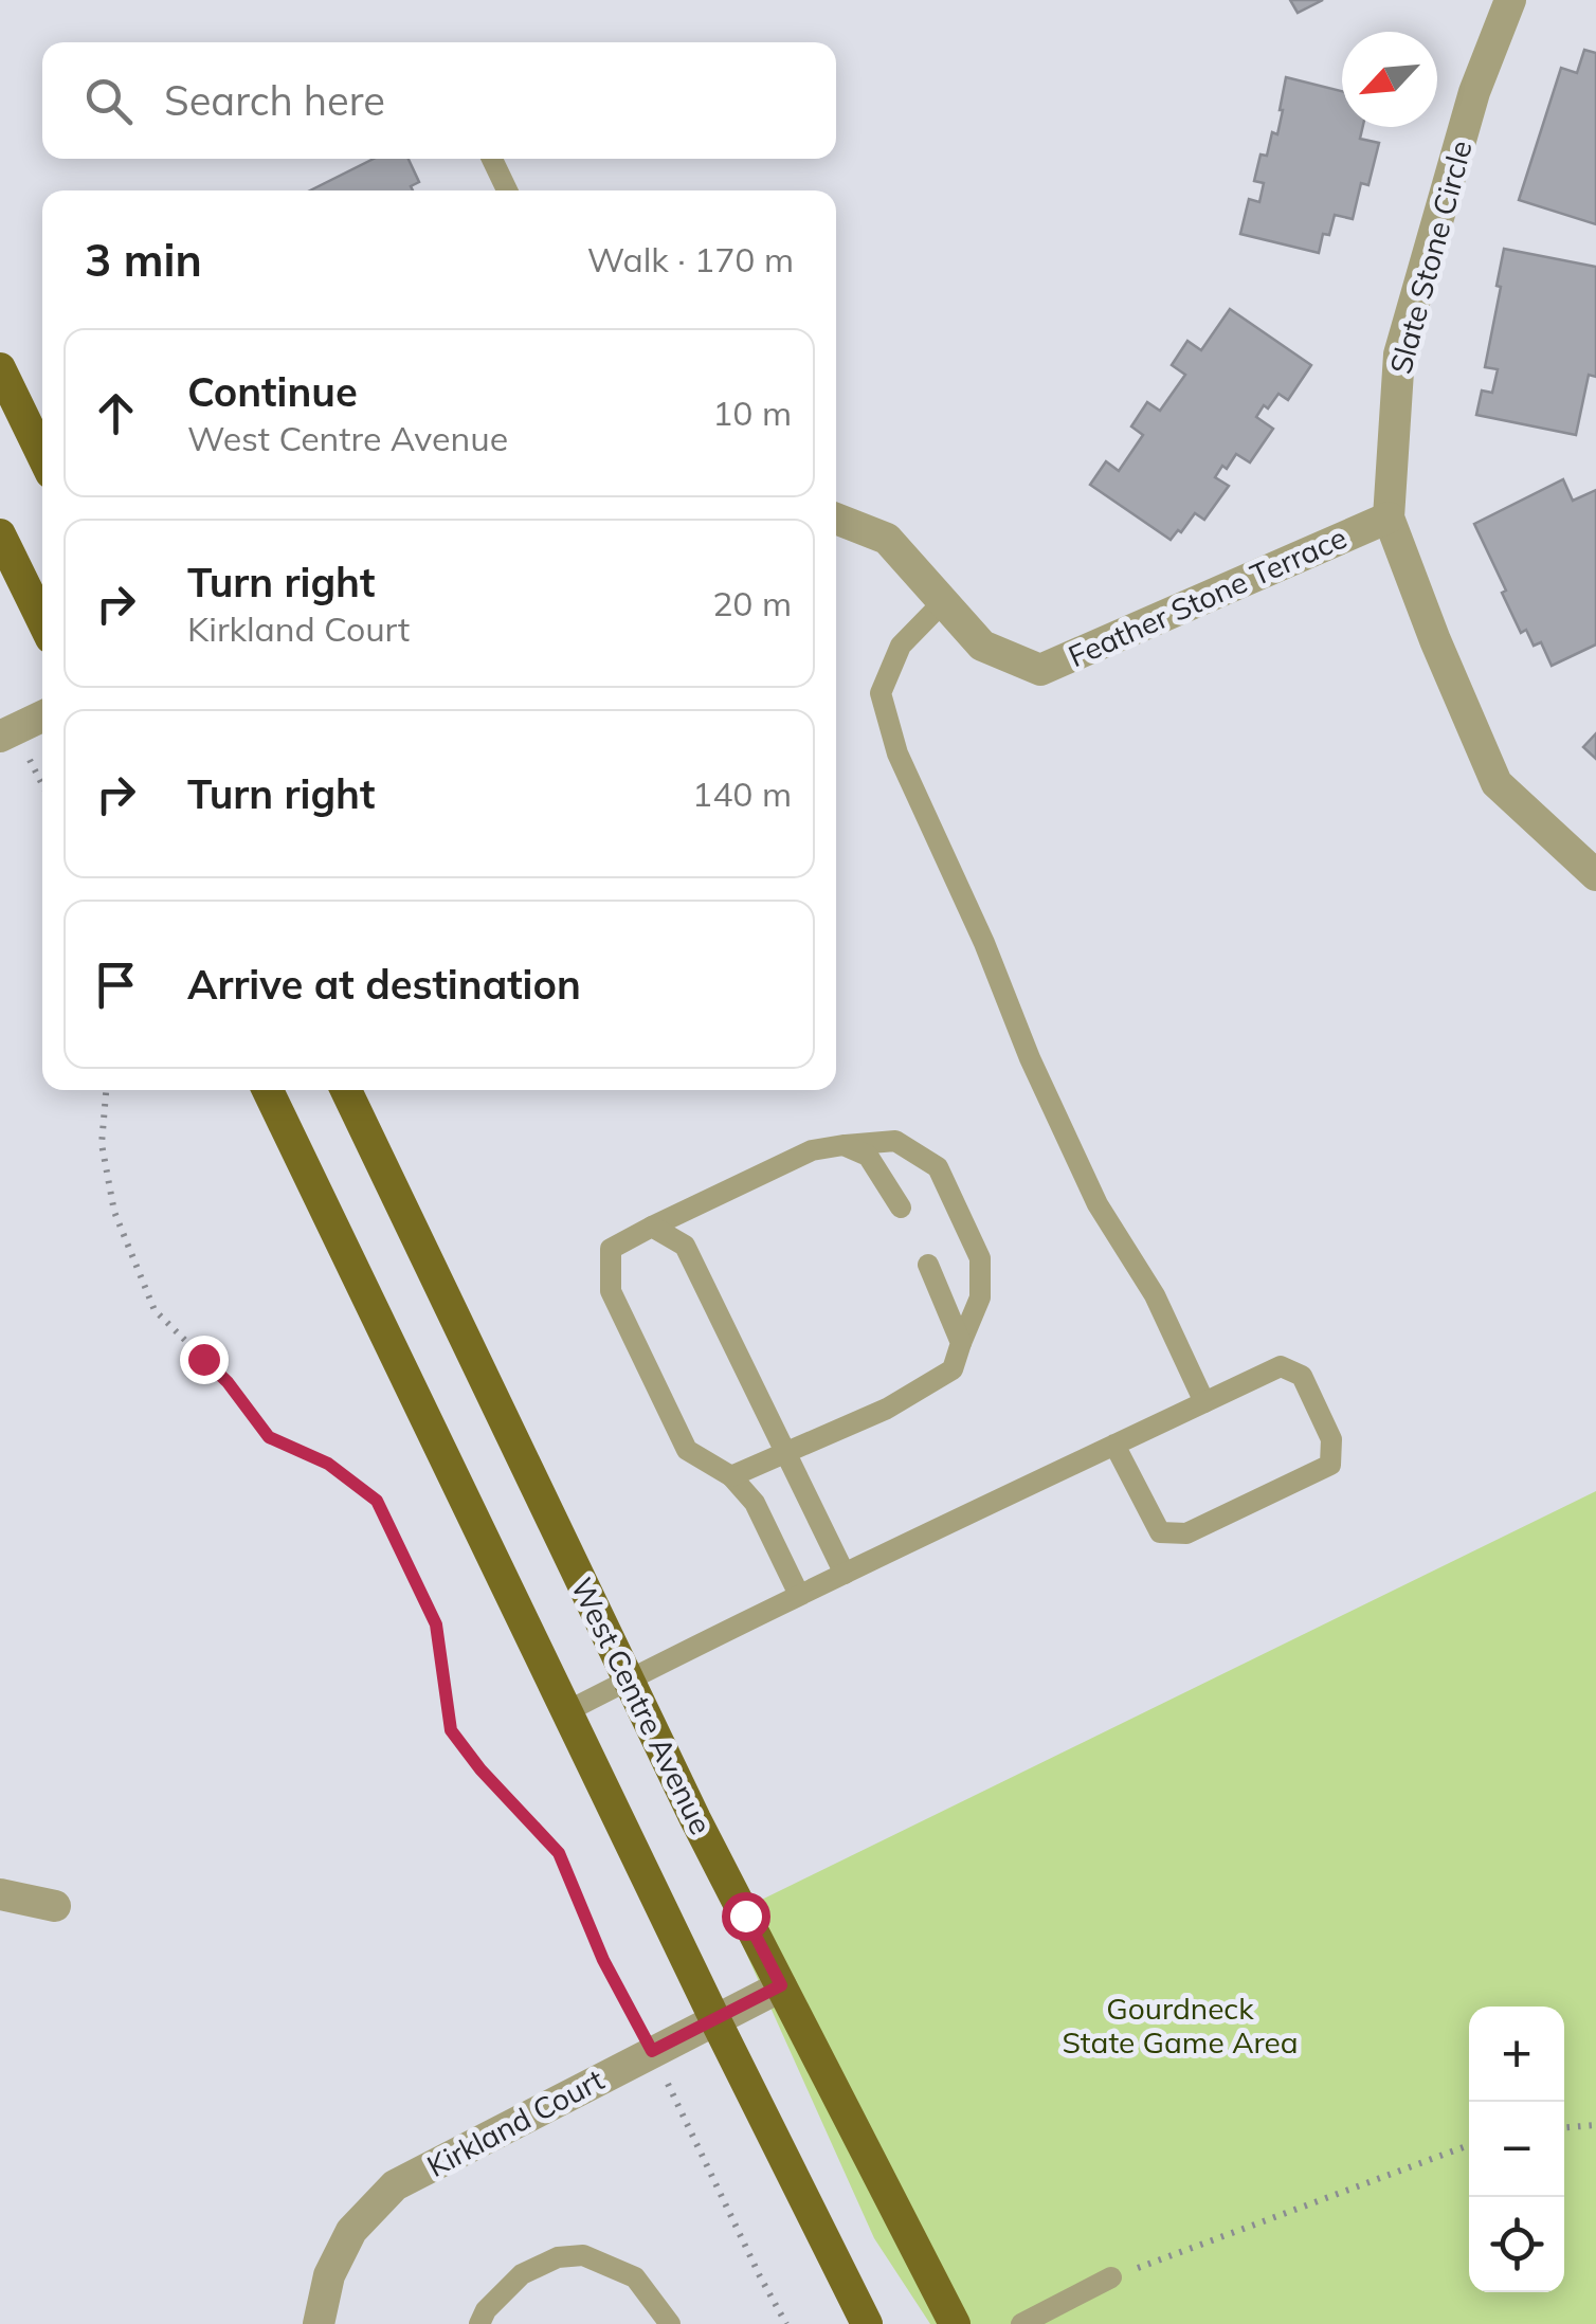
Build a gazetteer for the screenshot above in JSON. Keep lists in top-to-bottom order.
{
  "streets": {
    "main road": ["West Centre Avenue"],
    "street": ["Slate Stone Circle", "Feather Stone Terrace", "Kirkland Court"]
  },
  "crossings": [
    ["Slate Stone Circle", "Feather Stone Terrace"],
    ["West Centre Avenue", "Kirkland Court"]
  ],
  "parks": ["Gourdneck State Game Area"],
  "north": "bottom left",
  "page": {
    "search": "Search here",
    "heading": ["3 min", "Walk · 170 m"],
    "list": [
      ["Continue", "West Centre Avenue", "10 m"],
      ["Turn right", "Kirkland Court", "20 m"],
      ["Turn right", "140 m"],
      "Arrive at destination"
    ],
    "map_buttons": ["+", "−"]
  }
}
